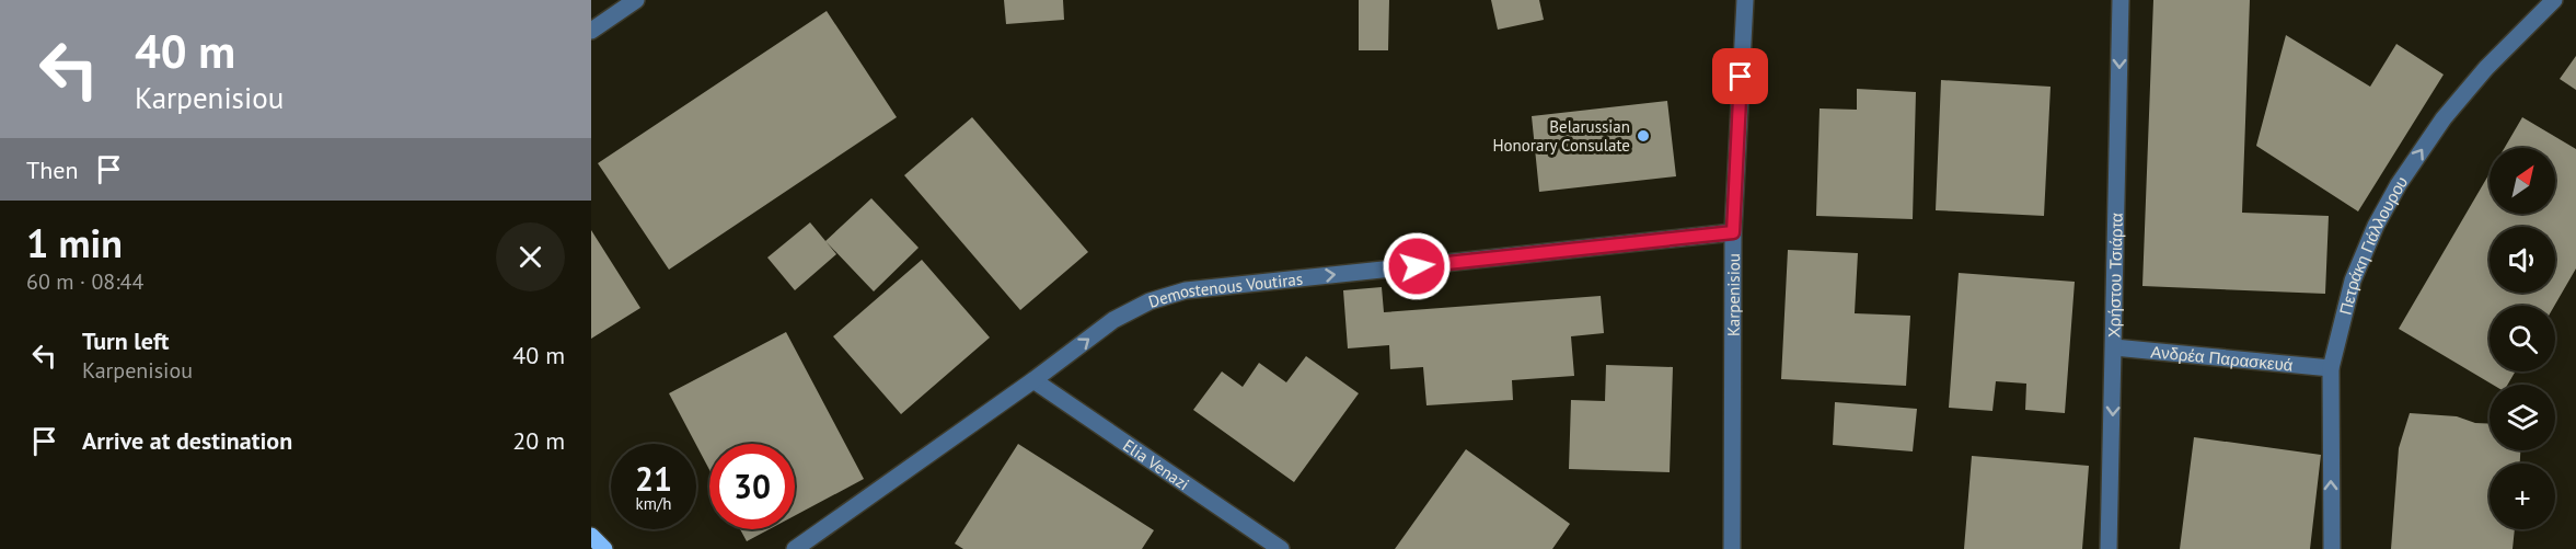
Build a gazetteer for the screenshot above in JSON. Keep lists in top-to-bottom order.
{
  "streets": {
    "street": [
      "Πετράκη Γιάλλουρου",
      "Χρήστου Τσιάρτα",
      "Demostenous Voutiras",
      "Karpenisiou",
      "Ανδρέα Παρασκευά",
      "Elia Venazi"
    ]
  },
  "crossings": [
    ["Πετράκη Γιάλλουρου", "Ανδρέα Παρασκευά"],
    ["Χρήστου Τσιάρτα", "Ανδρέα Παρασκευά"],
    ["Demostenous Voutiras", "Karpenisiou"],
    ["Demostenous Voutiras", "Elia Venazi"]
  ],
  "one_way": ["Πετράκη Γιάλλουρου", "Χρήστου Τσιάρτα", "Demostenous Voutiras"],
  "places": ["Belarussian Honorary Consulate"],
  "north": "top right",
  "page": {
    "turn": ["40 m", "Karpenisiou"],
    "then": "Then",
    "map_buttons": "+",
    "heading": ["1 min", "60 m · 08:44"],
    "list": [
      {
        "name": "Turn left",
        "note": "Karpenisiou",
        "value": "40 m"
      },
      {
        "name": "Arrive at destination",
        "value": "20 m"
      }
    ],
    "speed": "21 km/h",
    "limit": "30"
  }
}
